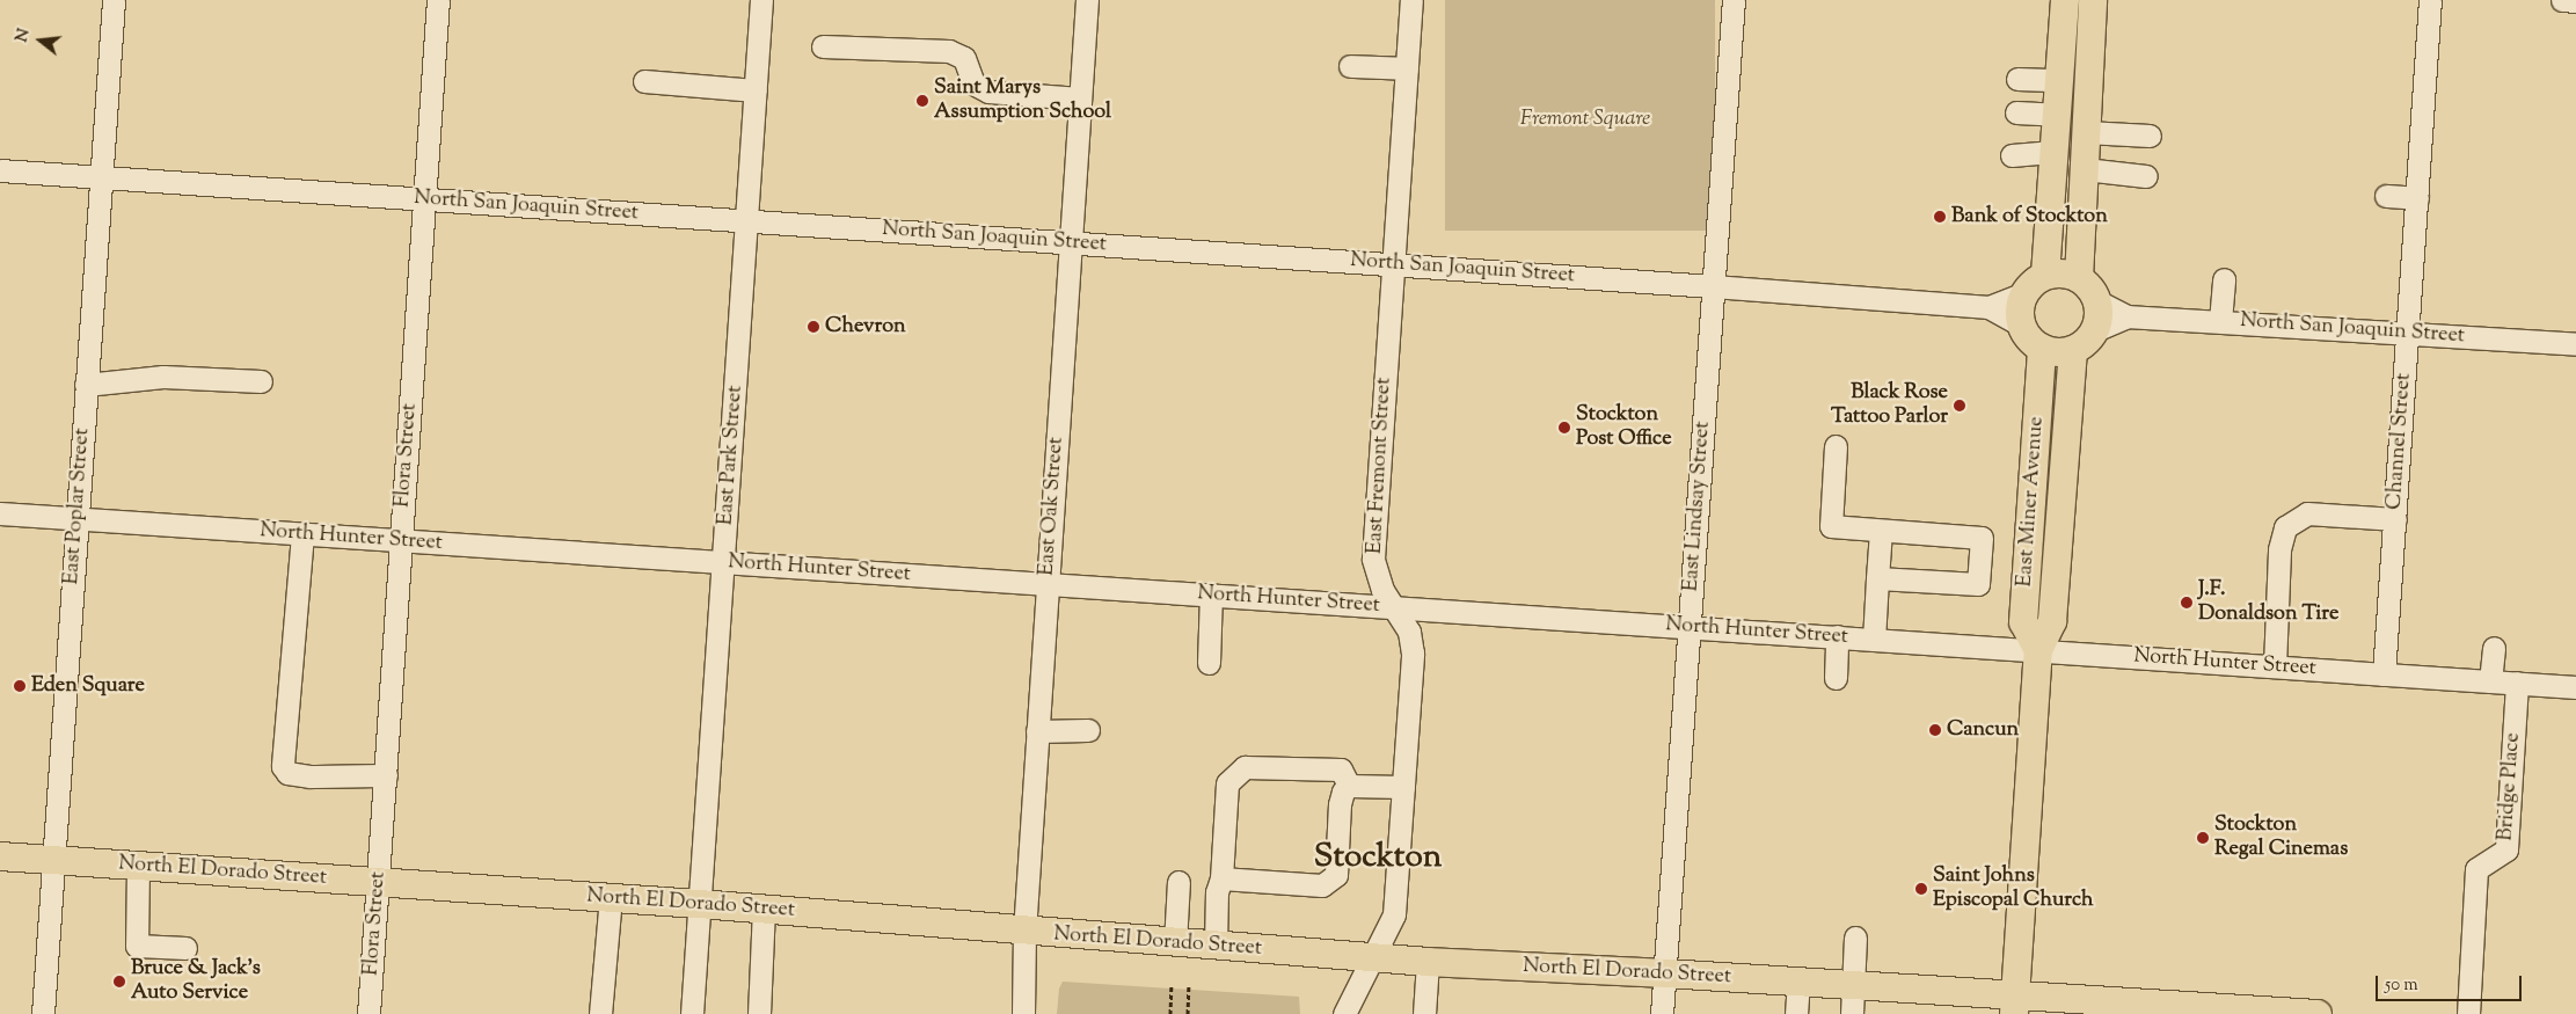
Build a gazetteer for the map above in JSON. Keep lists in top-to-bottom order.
{
  "streets": {
    "main road": ["East Miner Avenue", "North El Dorado Street"],
    "street": [
      "North San Joaquin Street",
      "Channel Street",
      "Flora Street",
      "East Park Street",
      "East Fremont Street",
      "East Poplar Street",
      "East Oak Street",
      "East Lindsay Street",
      "North Hunter Street",
      "Bridge Place"
    ]
  },
  "crossings": [
    ["North San Joaquin Street", "Channel Street"],
    ["North San Joaquin Street", "Flora Street"],
    ["North San Joaquin Street", "East Park Street"],
    ["North San Joaquin Street", "East Fremont Street"],
    ["North San Joaquin Street", "East Miner Avenue"],
    ["North San Joaquin Street", "East Poplar Street"],
    ["North San Joaquin Street", "East Oak Street"],
    ["North San Joaquin Street", "East Lindsay Street"],
    ["Channel Street", "North Hunter Street"],
    ["Flora Street", "North Hunter Street"],
    ["Flora Street", "North El Dorado Street"],
    ["East Park Street", "North Hunter Street"],
    ["East Park Street", "North El Dorado Street"],
    ["East Fremont Street", "North Hunter Street"],
    ["East Fremont Street", "North El Dorado Street"],
    ["East Miner Avenue", "North Hunter Street"],
    ["East Miner Avenue", "North El Dorado Street"],
    ["East Poplar Street", "North Hunter Street"],
    ["East Poplar Street", "North El Dorado Street"],
    ["East Oak Street", "North Hunter Street"],
    ["East Oak Street", "North El Dorado Street"],
    ["East Lindsay Street", "North Hunter Street"],
    ["East Lindsay Street", "North El Dorado Street"],
    ["North Hunter Street", "Bridge Place"]
  ],
  "districts": ["Stockton"],
  "parks": ["Fremont Square"],
  "places": [
    "Saint Marys Assumption School",
    "Bank of Stockton",
    "Chevron",
    "Black Rose Tattoo Parlor",
    "Stockton Post Office",
    "J.F. Donaldson Tire",
    "Eden Square",
    "Cancun",
    "Stockton Regal Cinemas",
    "Saint Johns Episcopal Church",
    "Bruce & Jack's Auto Service"
  ],
  "scale_bar": "50 m",
  "north": "left"
}
